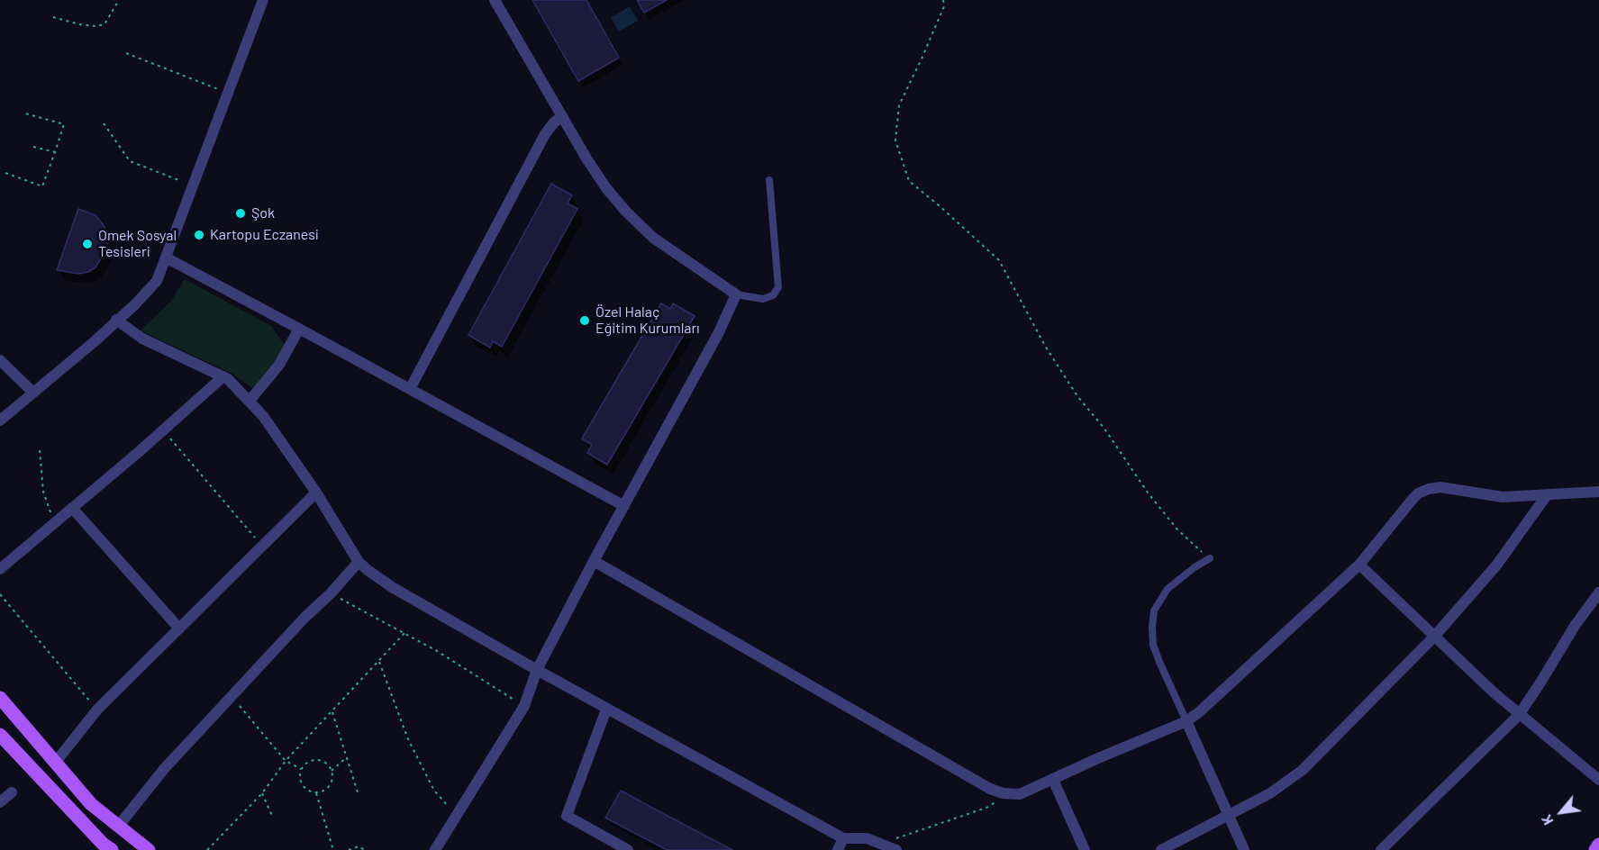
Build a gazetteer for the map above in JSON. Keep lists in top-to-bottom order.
{
  "places": [
    "Şok",
    "Kartopu Eczanesi",
    "Omek Sosyal Tesisleri",
    "Özel Halaç Eğitim Kurumları"
  ],
  "north": "bottom left"
}
